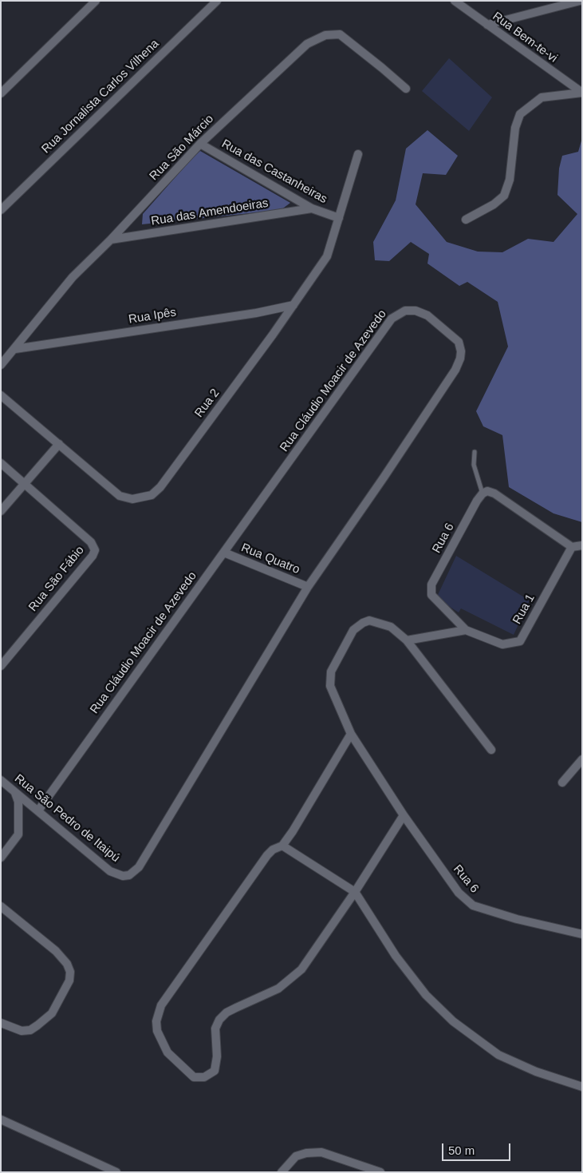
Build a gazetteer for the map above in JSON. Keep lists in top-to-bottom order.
{
  "streets": {
    "street": [
      "Rua Bem-te-vi",
      "Rua Jornalista Carlos Vilhena",
      "Rua São Márcio",
      "Rua das Castanheiras",
      "Rua das Amendoeiras",
      "Rua Ipês",
      "Rua Cláudio Moacir de Azevedo",
      "Rua 2",
      "Rua 6",
      "Rua Quatro",
      "Rua São Fábio",
      "Rua 1",
      "Rua São Pedro de Itaipú"
    ]
  },
  "crossings": [
    ["Rua São Márcio", "Rua das Castanheiras"],
    ["Rua São Márcio", "Rua das Amendoeiras"],
    ["Rua São Márcio", "Rua Ipês"],
    ["Rua das Castanheiras", "Rua das Amendoeiras"],
    ["Rua das Castanheiras", "Rua 2"],
    ["Rua Ipês", "Rua 2"],
    ["Rua Cláudio Moacir de Azevedo", "Rua Quatro"],
    ["Rua Cláudio Moacir de Azevedo", "Rua São Pedro de Itaipú"],
    ["Rua 6", "Rua 1"]
  ],
  "scale_bar": "50 m"
}
